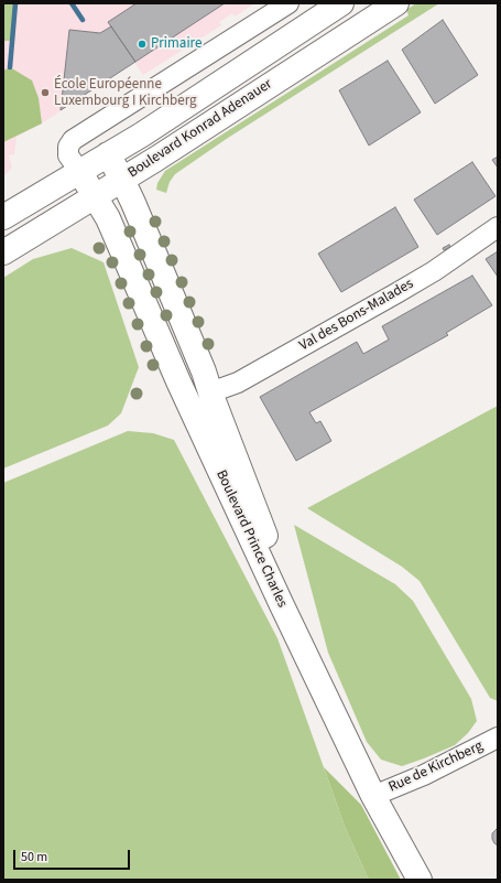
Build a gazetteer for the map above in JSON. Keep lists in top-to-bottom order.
{
  "streets": {
    "main road": ["Boulevard Konrad Adenauer", "Boulevard Prince Charles"],
    "street": ["Val des Bons-Malades", "Rue de Kirchberg"]
  },
  "crossings": [
    ["Boulevard Konrad Adenauer", "Boulevard Prince Charles"],
    ["Val des Bons-Malades", "Boulevard Prince Charles"],
    ["Boulevard Prince Charles", "Rue de Kirchberg"]
  ],
  "places": ["Primaire", "École Européenne Luxembourg I Kirchberg"],
  "scale_bar": "50 m"
}
